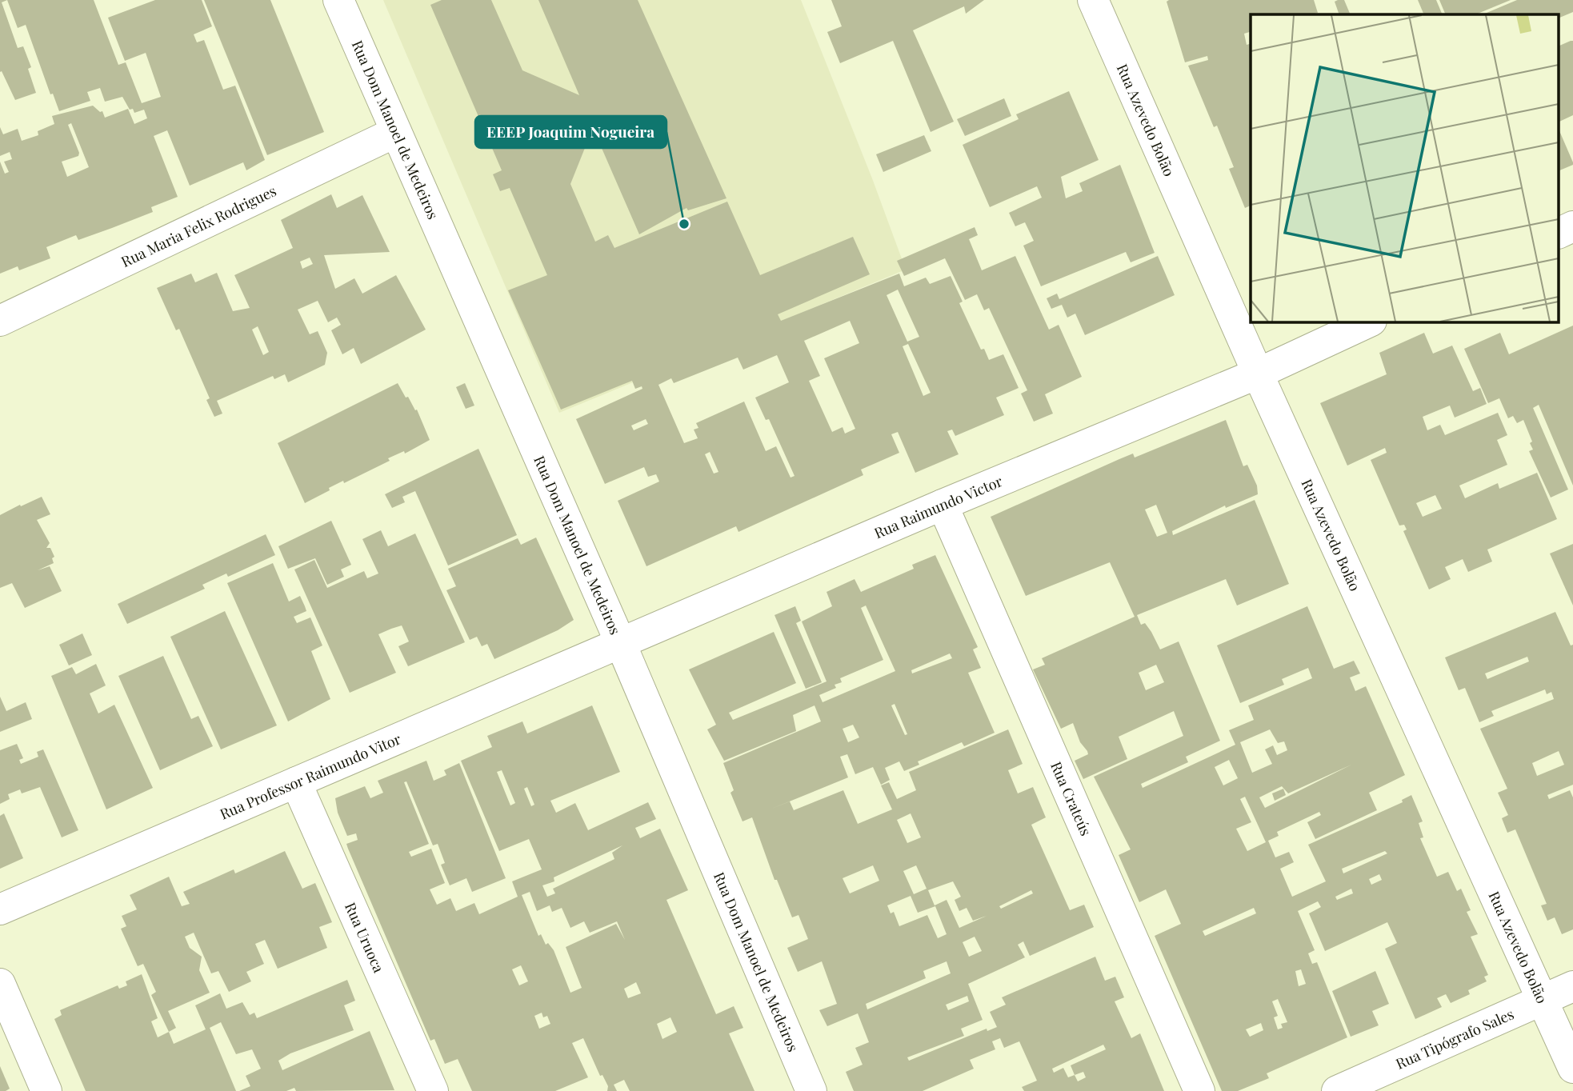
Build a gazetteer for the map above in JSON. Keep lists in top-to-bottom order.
{
  "streets": {
    "street": [
      "Rua Azevedo Bolão",
      "Rua Dom Manoel de Medeiros",
      "Rua Maria Felix Rodrigues",
      "Rua Raimundo Victor",
      "Rua Professor Raimundo Vitor",
      "Rua Crateús",
      "Rua Uruoca",
      "Rua Tipógrafo Sales"
    ]
  },
  "crossings": [
    ["Rua Azevedo Bolão", "Rua Raimundo Victor"],
    ["Rua Azevedo Bolão", "Rua Tipógrafo Sales"],
    ["Rua Dom Manoel de Medeiros", "Rua Maria Felix Rodrigues"],
    ["Rua Dom Manoel de Medeiros", "Rua Raimundo Victor"],
    ["Rua Dom Manoel de Medeiros", "Rua Professor Raimundo Vitor"],
    ["Rua Raimundo Victor", "Rua Professor Raimundo Vitor"],
    ["Rua Raimundo Victor", "Rua Crateús"],
    ["Rua Professor Raimundo Vitor", "Rua Uruoca"]
  ],
  "places": ["EEEP Joaquim Nogueira"]
}
